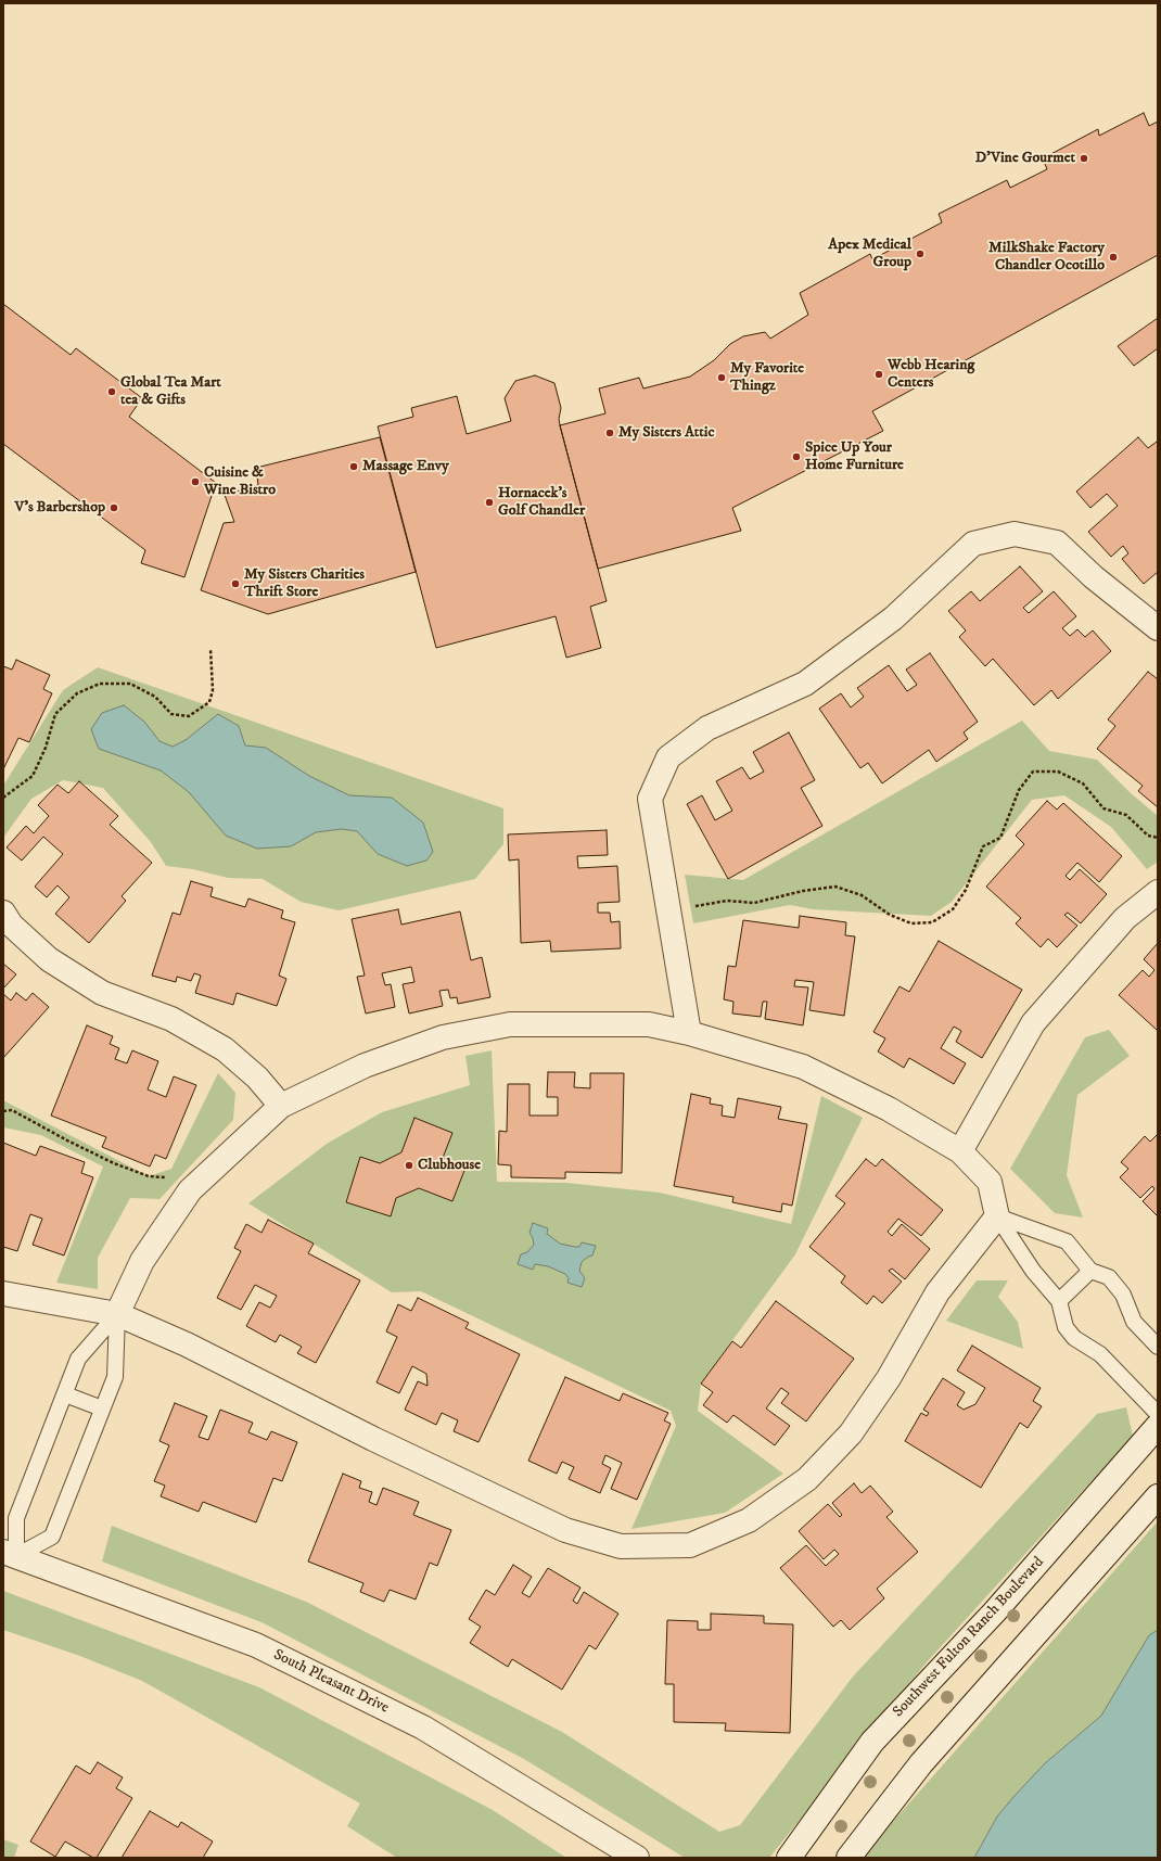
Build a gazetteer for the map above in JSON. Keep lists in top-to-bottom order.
{
  "streets": {
    "street": ["Southwest Fulton Ranch Boulevard", "South Pleasant Drive"]
  },
  "places": [
    "D'Vine Gourmet",
    "Apex Medical Group",
    "MilkShake Factory Chandler Ocotillo",
    "Webb Hearing Centers",
    "My Favorite Thingz",
    "Global Tea Mart tea & Gifts",
    "My Sisters Attic",
    "Spice Up Your Home Furniture",
    "Massage Envy",
    "Cuisine & Wine Bistro",
    "Hornacek's Golf Chandler",
    "V's Barbershop",
    "My Sisters Charities Thrift Store",
    "Clubhouse"
  ]
}
